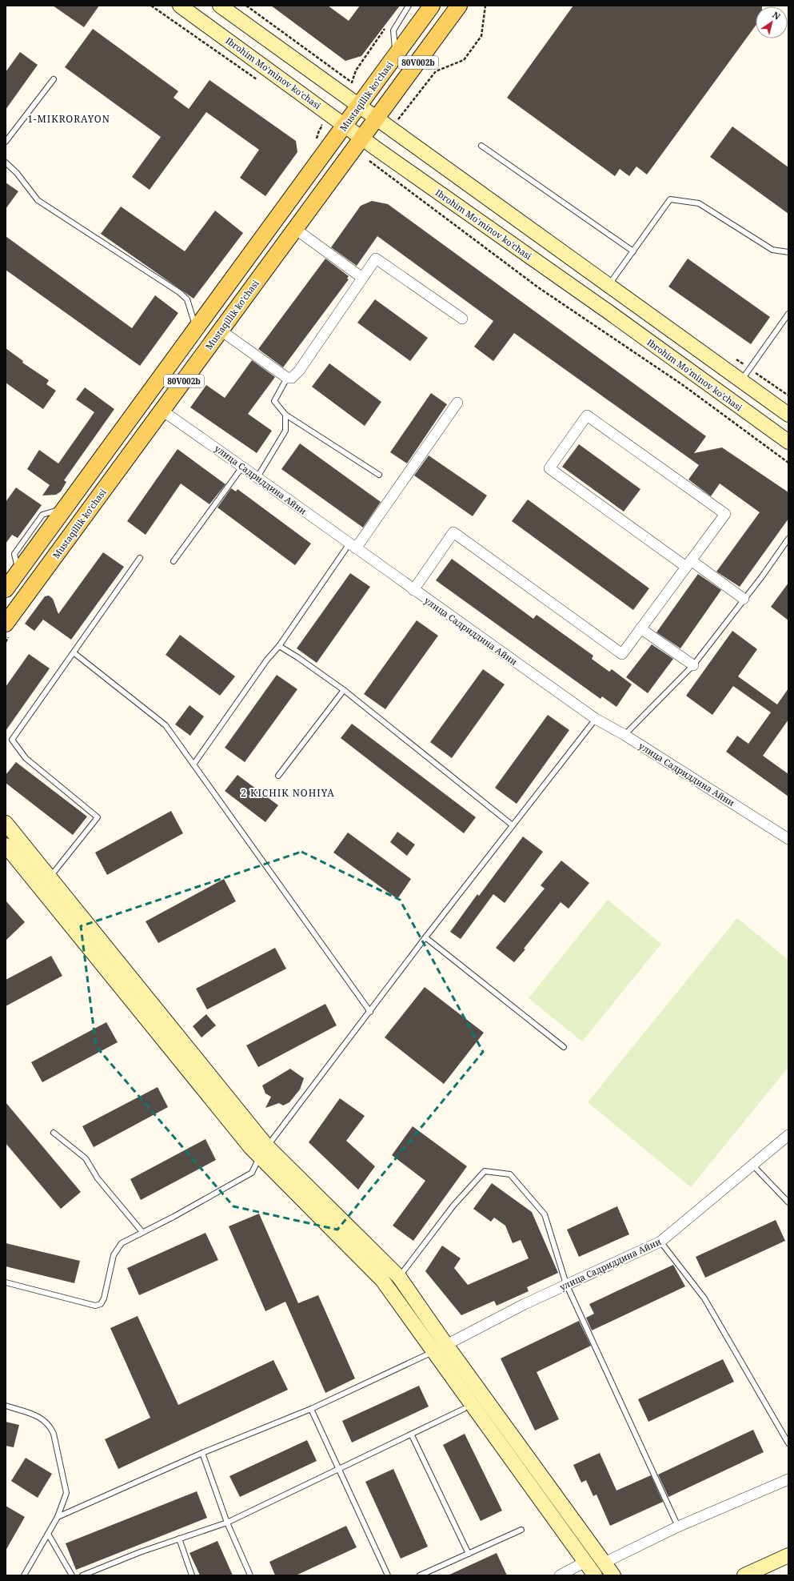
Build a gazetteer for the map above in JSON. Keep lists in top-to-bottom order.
{
  "streets": {
    "main road": ["80V002b", "Ibrohim Mo'minov ko'chasi", "Mustaqillik ko'chasi"],
    "street": ["улица Садриддина Айни"]
  },
  "crossings": [
    ["Ibrohim Mo'minov ko'chasi", "Mustaqillik ko'chasi"],
    ["Mustaqillik ko'chasi", "улица Садриддина Айни"]
  ],
  "districts": ["1-MIKRORAYON", "2 KICHIK NOHIYA"],
  "north": "top right"
}
